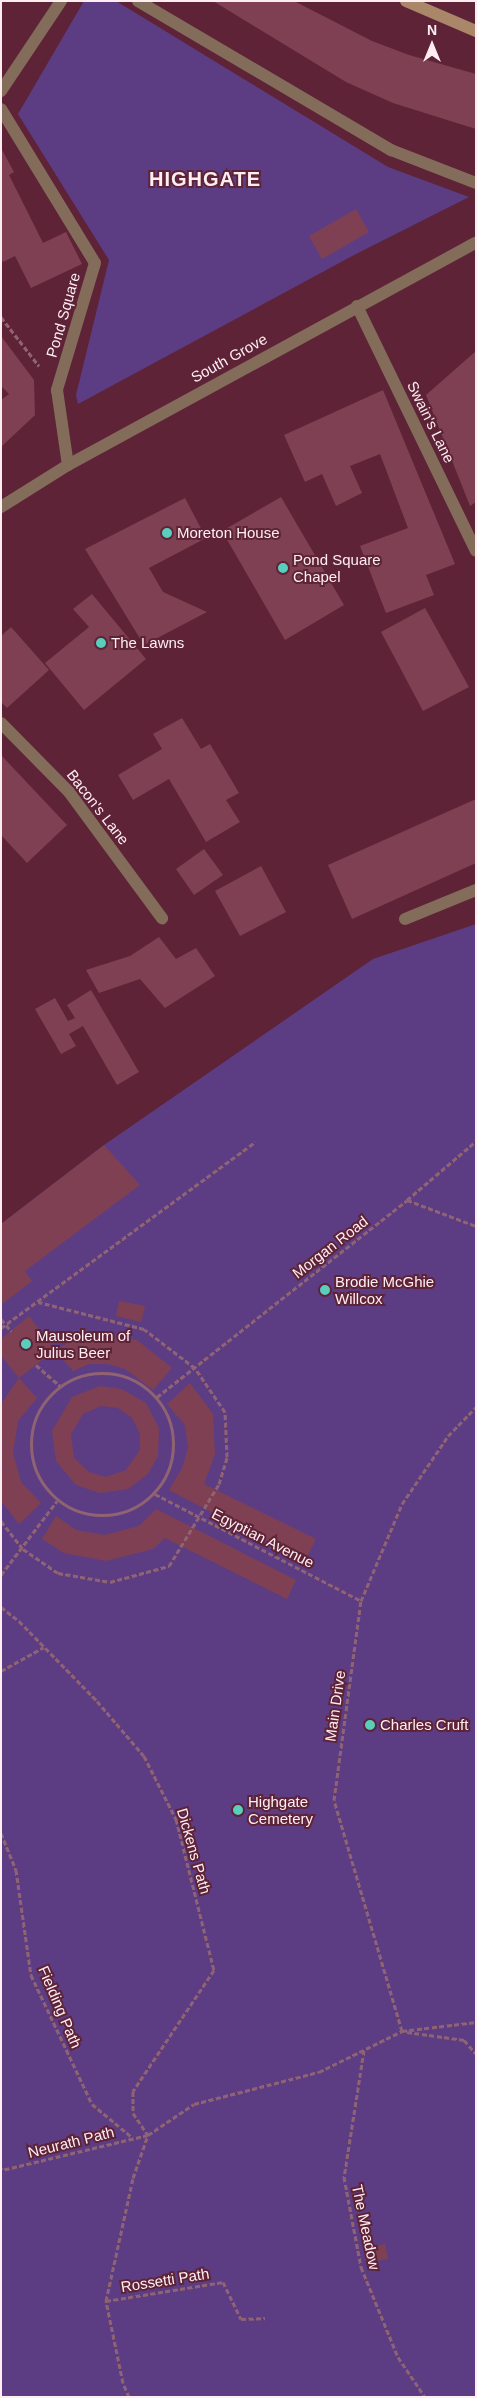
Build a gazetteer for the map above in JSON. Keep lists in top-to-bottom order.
{
  "streets": {
    "street": [
      "Pond Square",
      "South Grove",
      "Swain's Lane",
      "Bacon's Lane"
    ],
    "path": [
      "Morgan Road",
      "Egyptian Avenue",
      "Main Drive",
      "Dickens Path",
      "Fielding Path",
      "Neurath Path",
      "The Meadow",
      "Rossetti Path"
    ]
  },
  "crossings": [
    ["Pond Square", "South Grove"],
    ["South Grove", "Swain's Lane"],
    ["Morgan Road", "Egyptian Avenue"],
    ["Egyptian Avenue", "Main Drive"],
    ["Dickens Path", "Neurath Path"],
    ["Fielding Path", "Neurath Path"]
  ],
  "districts": ["HIGHGATE"],
  "places": [
    "Moreton House",
    "Pond Square Chapel",
    "The Lawns",
    "Brodie McGhie Willcox",
    "Mausoleum of Julius Beer",
    "Charles Cruft",
    "Highgate Cemetery"
  ],
  "north": "top"
}
